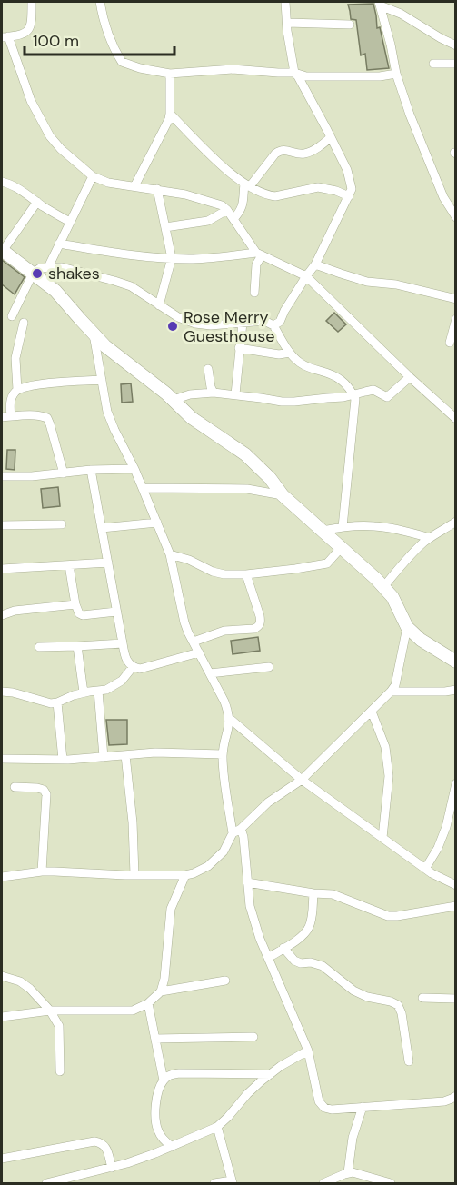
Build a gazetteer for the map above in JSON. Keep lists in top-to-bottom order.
{
  "places": ["shakes", "Rose Merry Guesthouse"],
  "scale_bar": "100 m"
}
